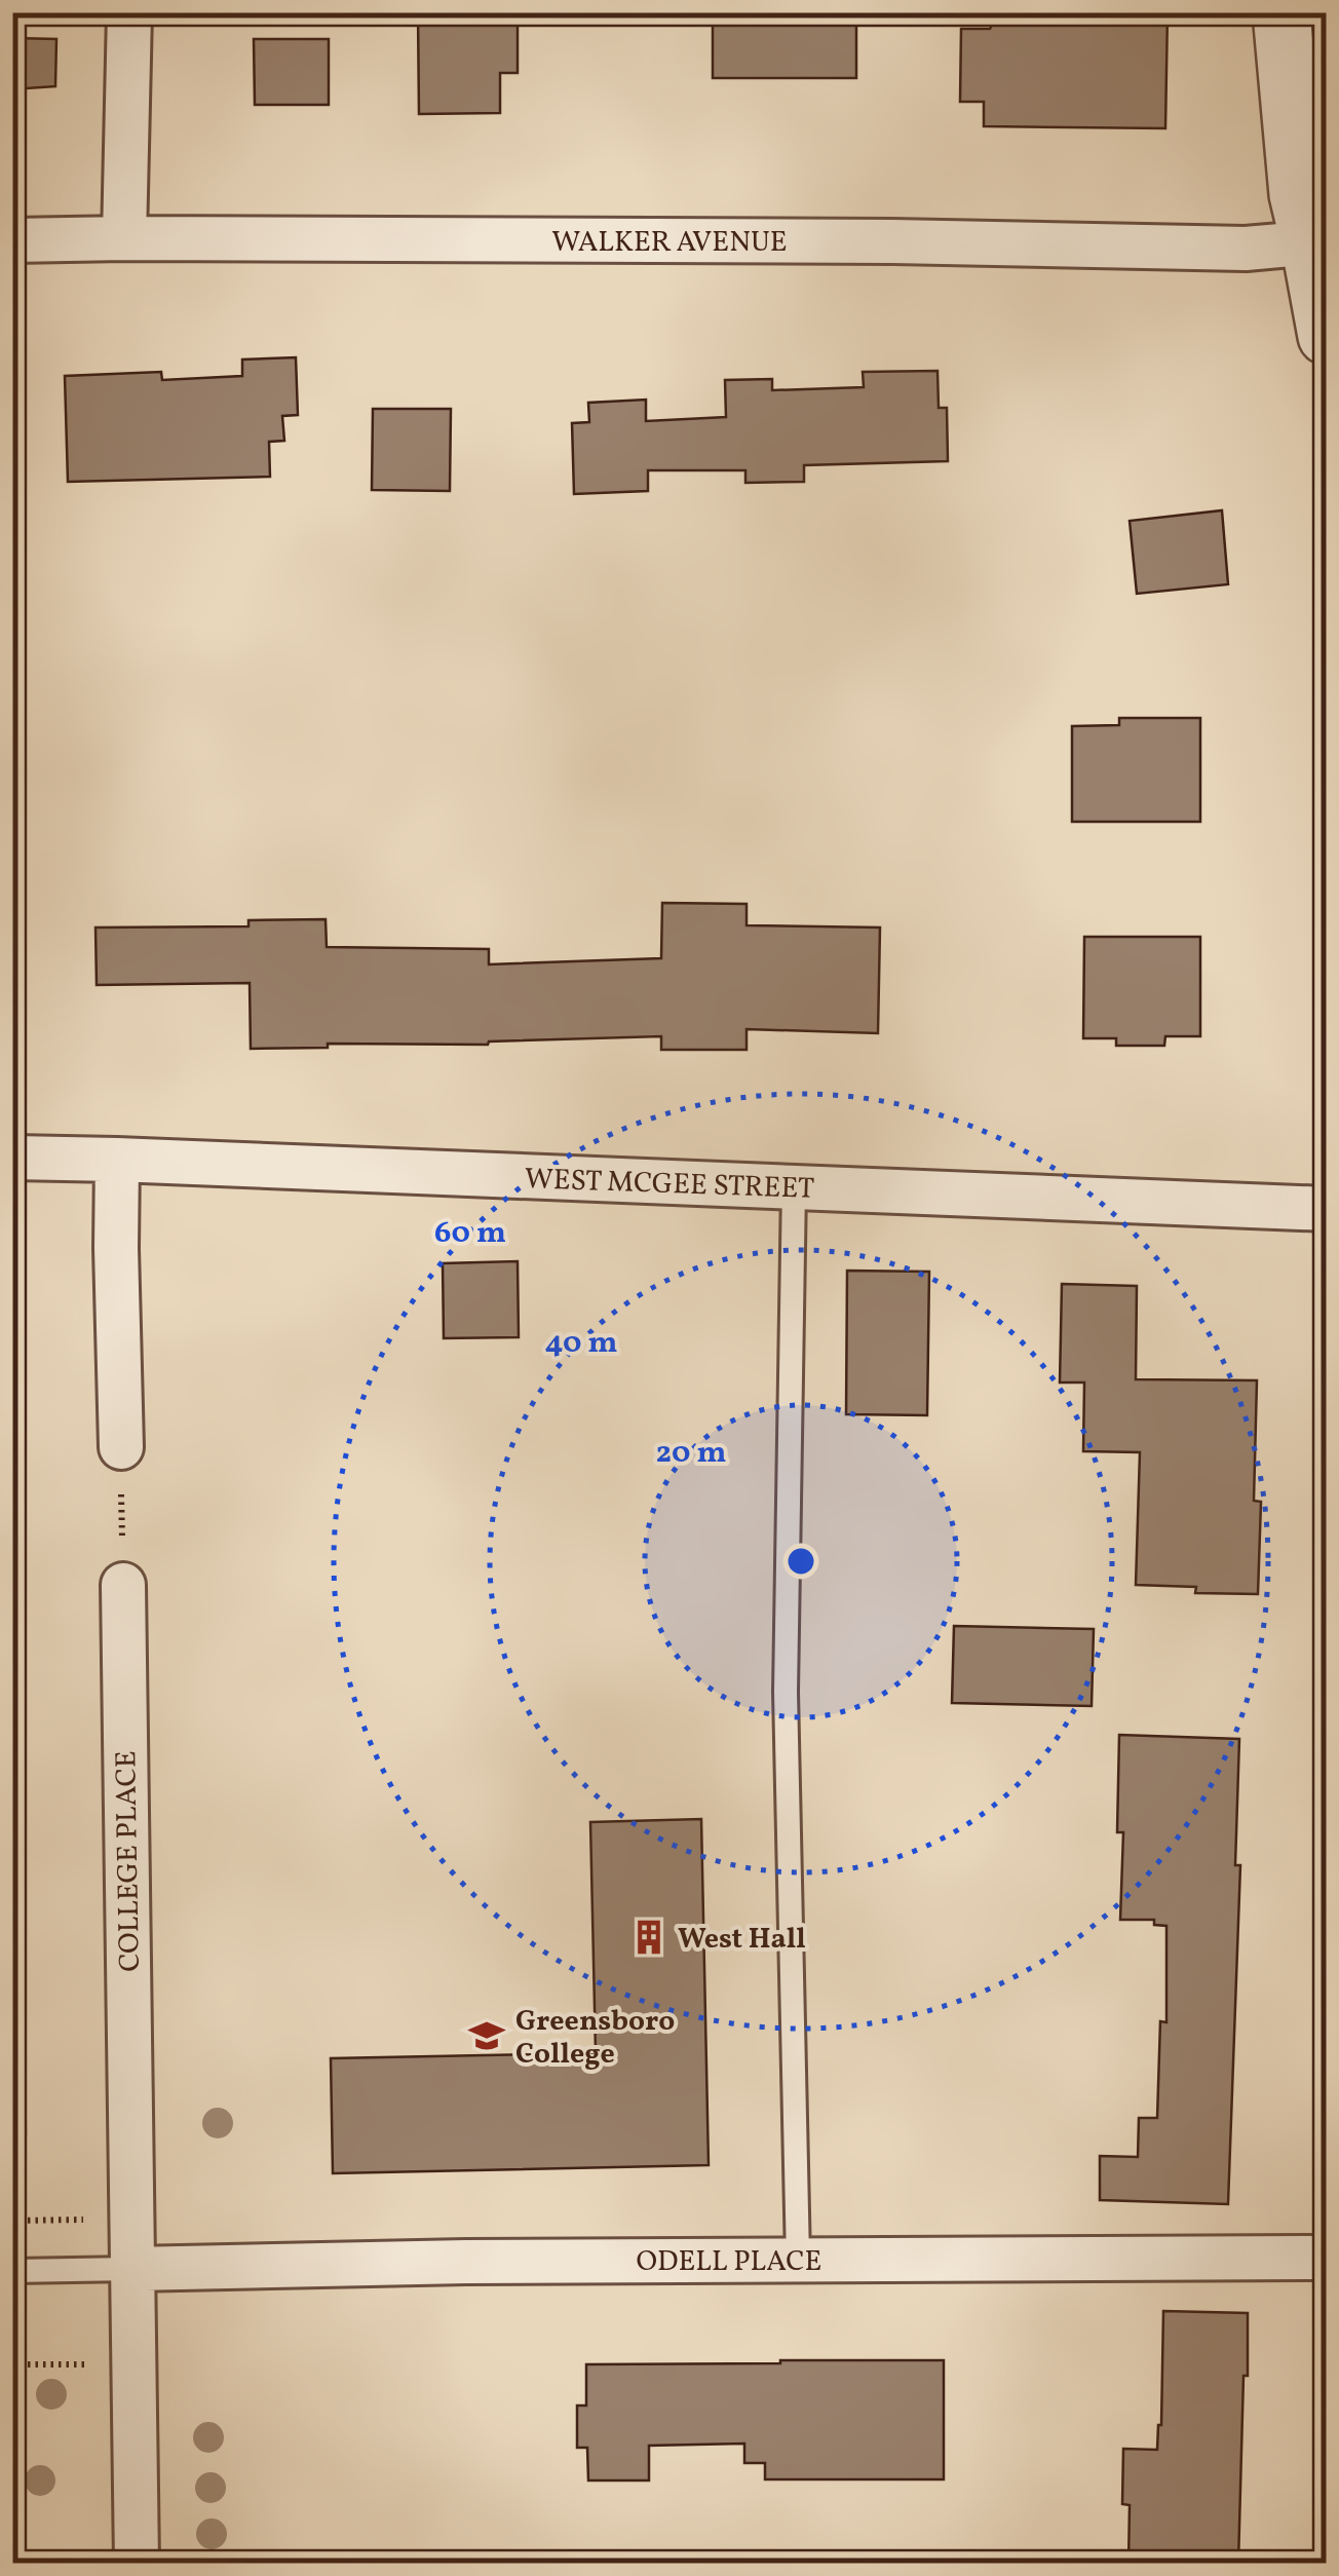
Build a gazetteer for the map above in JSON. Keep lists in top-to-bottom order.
{
  "streets": {
    "street": [
      "WALKER AVENUE",
      "WEST MCGEE STREET",
      "COLLEGE PLACE",
      "ODELL PLACE"
    ]
  },
  "crossings": [
    ["COLLEGE PLACE", "ODELL PLACE"]
  ],
  "places": {
    "building": ["West Hall"],
    "school or university": ["Greensboro College"]
  },
  "rings": ["60 m", "40 m", "20 m"]
}
